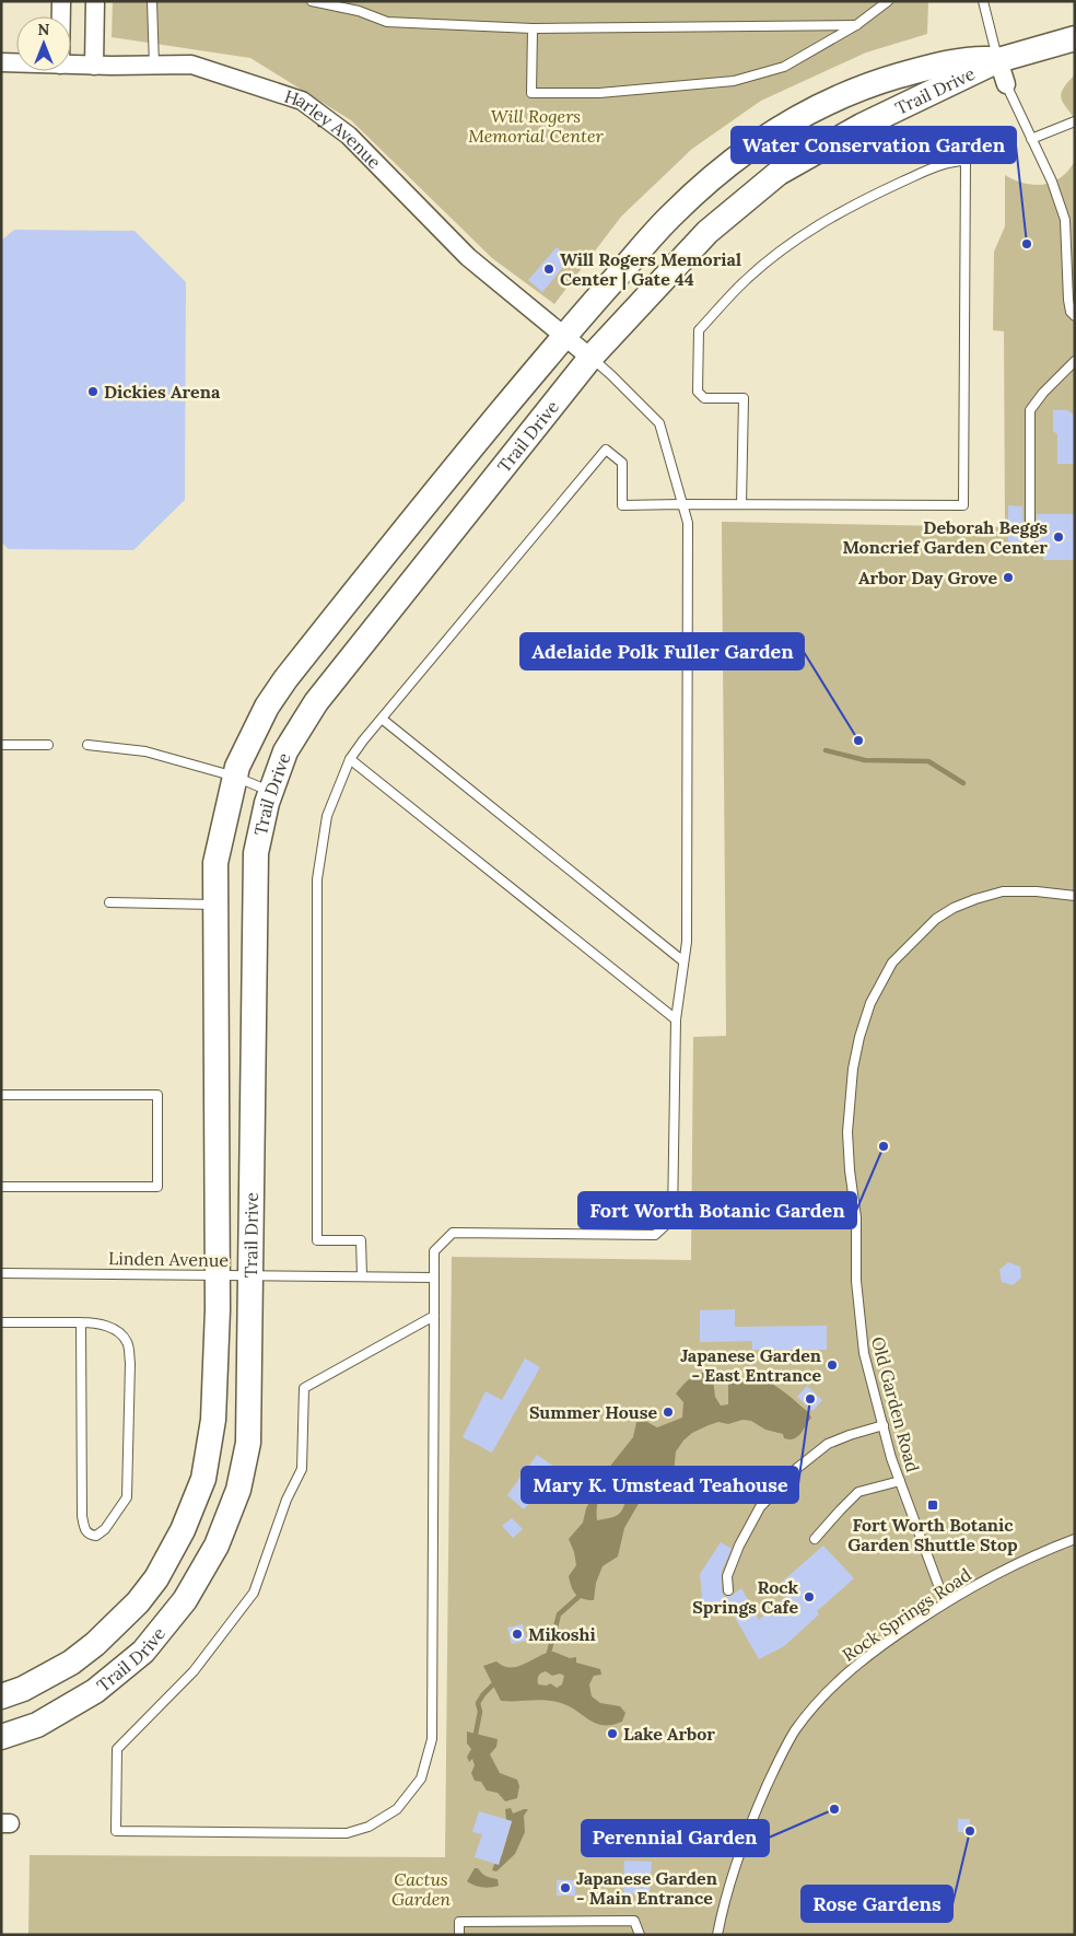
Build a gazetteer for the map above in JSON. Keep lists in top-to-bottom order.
{
  "streets": {
    "street": ["Trail Drive", "Harley Avenue"],
    "lane": ["Linden Avenue", "Old Garden Road", "Rock Springs Road"]
  },
  "crossings": [
    ["Trail Drive", "Harley Avenue"],
    ["Trail Drive", "Linden Avenue"],
    ["Old Garden Road", "Rock Springs Road"]
  ],
  "parks": ["Will Rogers Memorial Center", "Cactus Garden"],
  "places": {
    "other": [
      "Water Conservation Garden",
      "Will Rogers Memorial Center | Gate 44",
      "Dickies Arena",
      "Deborah Beggs Moncrief Garden Center",
      "Arbor Day Grove",
      "Adelaide Polk Fuller Garden",
      "Fort Worth Botanic Garden",
      "Japanese Garden - East Entrance",
      "Mary K. Umstead Teahouse",
      "Summer House",
      "Rock Springs Cafe",
      "Mikoshi",
      "Lake Arbor",
      "Perennial Garden",
      "Rose Gardens",
      "Japanese Garden - Main Entrance"
    ],
    "transit": ["Fort Worth Botanic Garden Shuttle Stop"]
  },
  "north": "top"
}
